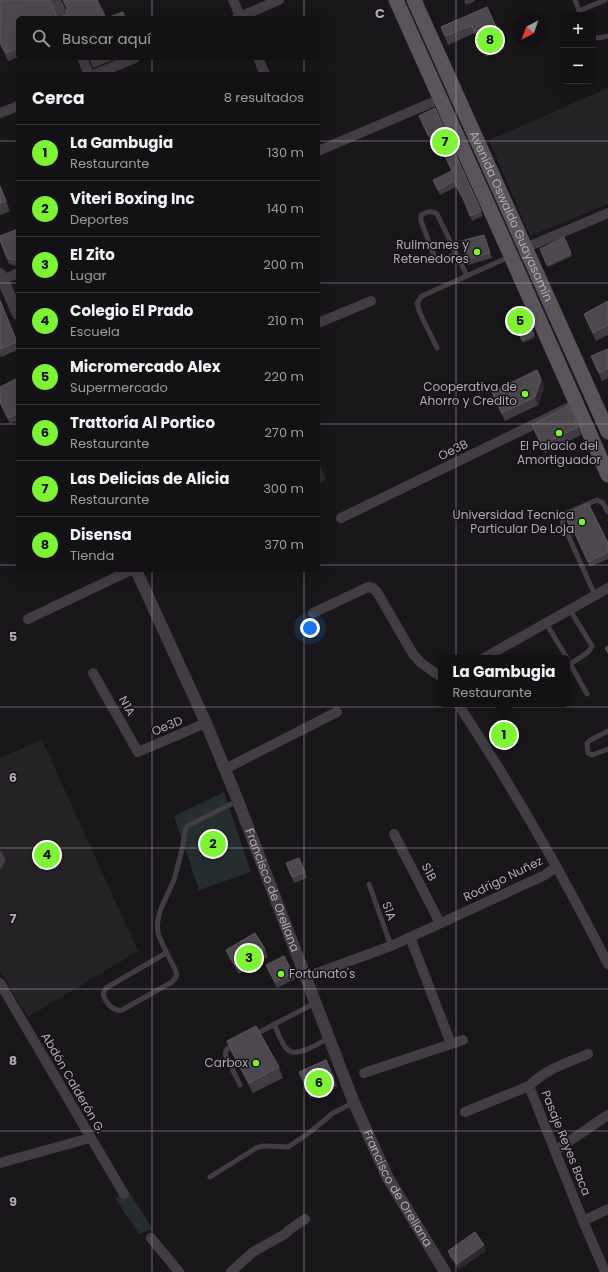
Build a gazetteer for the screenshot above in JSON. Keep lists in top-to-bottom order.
{
  "streets": {
    "main road": ["Avenida Oswaldo Guayasamín"],
    "street": [
      "Oe3B",
      "N1A",
      "Oe3D",
      "S1B",
      "Rodrigo Nuñez",
      "Francisco de Orellana",
      "Abdón Calderón G.",
      "Pasaje Reyes Baca"
    ],
    "lane": ["S1A"]
  },
  "crossings": [
    ["Avenida Oswaldo Guayasamín", "Oe3B"],
    ["N1A", "Oe3D"],
    ["Oe3D", "Francisco de Orellana"],
    ["S1B", "Rodrigo Nuñez"],
    ["Rodrigo Nuñez", "Francisco de Orellana"],
    ["Rodrigo Nuñez", "S1A"]
  ],
  "places": [
    "Rulimanes y Retenedores",
    "Cooperativa de Ahorro y Credito",
    "El Palacio del Amortiguador",
    "Universidad Tecnica Particular De Loja",
    "Fortunato's",
    "Carbox"
  ],
  "north": "bottom left",
  "page": {
    "map_buttons": ["+", "−"],
    "search": "Buscar aquí",
    "pins": [
      "8",
      "7",
      "5",
      "1",
      "2",
      "4",
      "3",
      "6"
    ],
    "heading": ["Cerca", "8 resultados"],
    "list": [
      {
        "mark": "1",
        "name": "La Gambugia",
        "note": "Restaurante",
        "value": "130 m"
      },
      {
        "mark": "2",
        "name": "Viteri Boxing Inc",
        "note": "Deportes",
        "value": "140 m"
      },
      {
        "mark": "3",
        "name": "El Zito",
        "note": "Lugar",
        "value": "200 m"
      },
      {
        "mark": "4",
        "name": "Colegio El Prado",
        "note": "Escuela",
        "value": "210 m"
      },
      {
        "mark": "5",
        "name": "Micromercado Alex",
        "note": "Supermercado",
        "value": "220 m"
      },
      {
        "mark": "6",
        "name": "Trattoría Al Portico",
        "note": "Restaurante",
        "value": "270 m"
      },
      {
        "mark": "7",
        "name": "Las Delicias de Alicia",
        "note": "Restaurante",
        "value": "300 m"
      },
      {
        "mark": "8",
        "name": "Disensa",
        "note": "Tienda",
        "value": "370 m"
      }
    ],
    "popup": ["La Gambugia", "Restaurante"]
  },
  "grid": {
    "columns": ["C"],
    "rows": [
      "5",
      "6",
      "7",
      "8",
      "9"
    ]
  }
}
